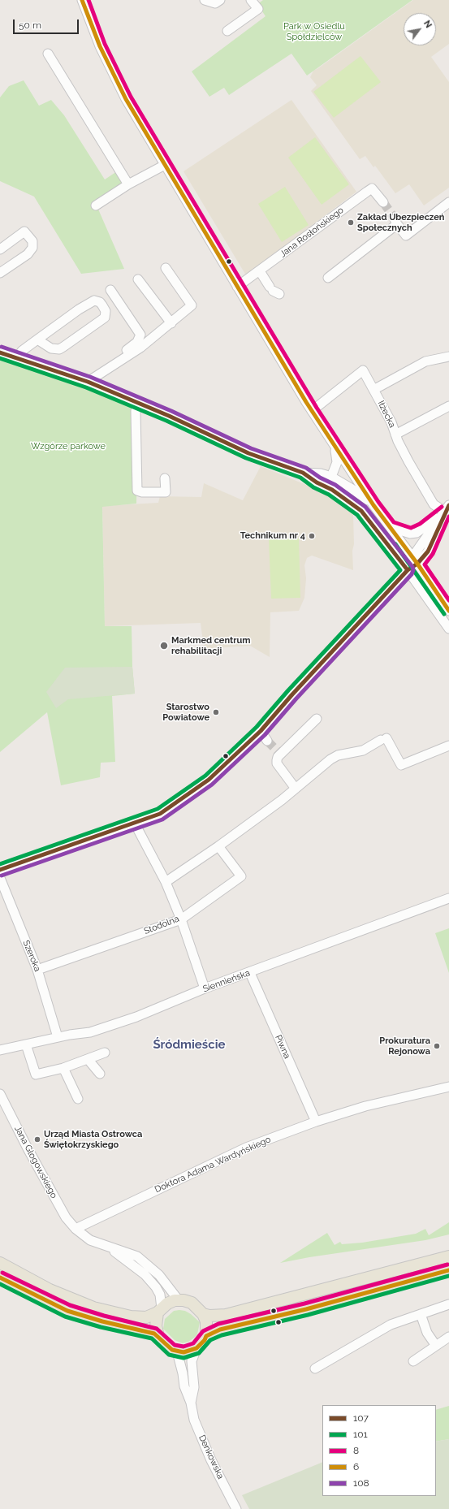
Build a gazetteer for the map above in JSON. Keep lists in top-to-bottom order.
{
  "streets": {
    "street": [
      "Jana Rosłońskiego",
      "Iłżecka",
      "Stodolna",
      "Szeroka",
      "Siennieńska",
      "Piwna",
      "Jana Głogowskiego",
      "Doktora Adama Wardyńskiego",
      "Denkowska"
    ]
  },
  "crossings": [
    ["Stodolna", "Szeroka"],
    ["Szeroka", "Siennieńska"],
    ["Siennieńska", "Piwna"],
    ["Piwna", "Doktora Adama Wardyńskiego"],
    ["Jana Głogowskiego", "Doktora Adama Wardyńskiego"]
  ],
  "districts": ["Śródmieście"],
  "parks": ["Park w Osiedlu Spółdzielców", "Wzgórze parkowe"],
  "places": [
    "Zakład Ubezpieczeń Społecznych",
    "Technikum nr 4",
    "Markmed centrum rehabilitacji",
    "Starostwo Powiatowe",
    "Prokuratura Rejonowa",
    "Urząd Miasta Ostrowca Świętokrzyskiego"
  ],
  "lines": [
    "transit line 8",
    "transit line 6",
    "transit line 108",
    "transit line 107",
    "transit line 101"
  ],
  "legend": [
    "107",
    "101",
    "8",
    "6",
    "108"
  ],
  "scale_bar": "50 m",
  "north": "top right"
}
